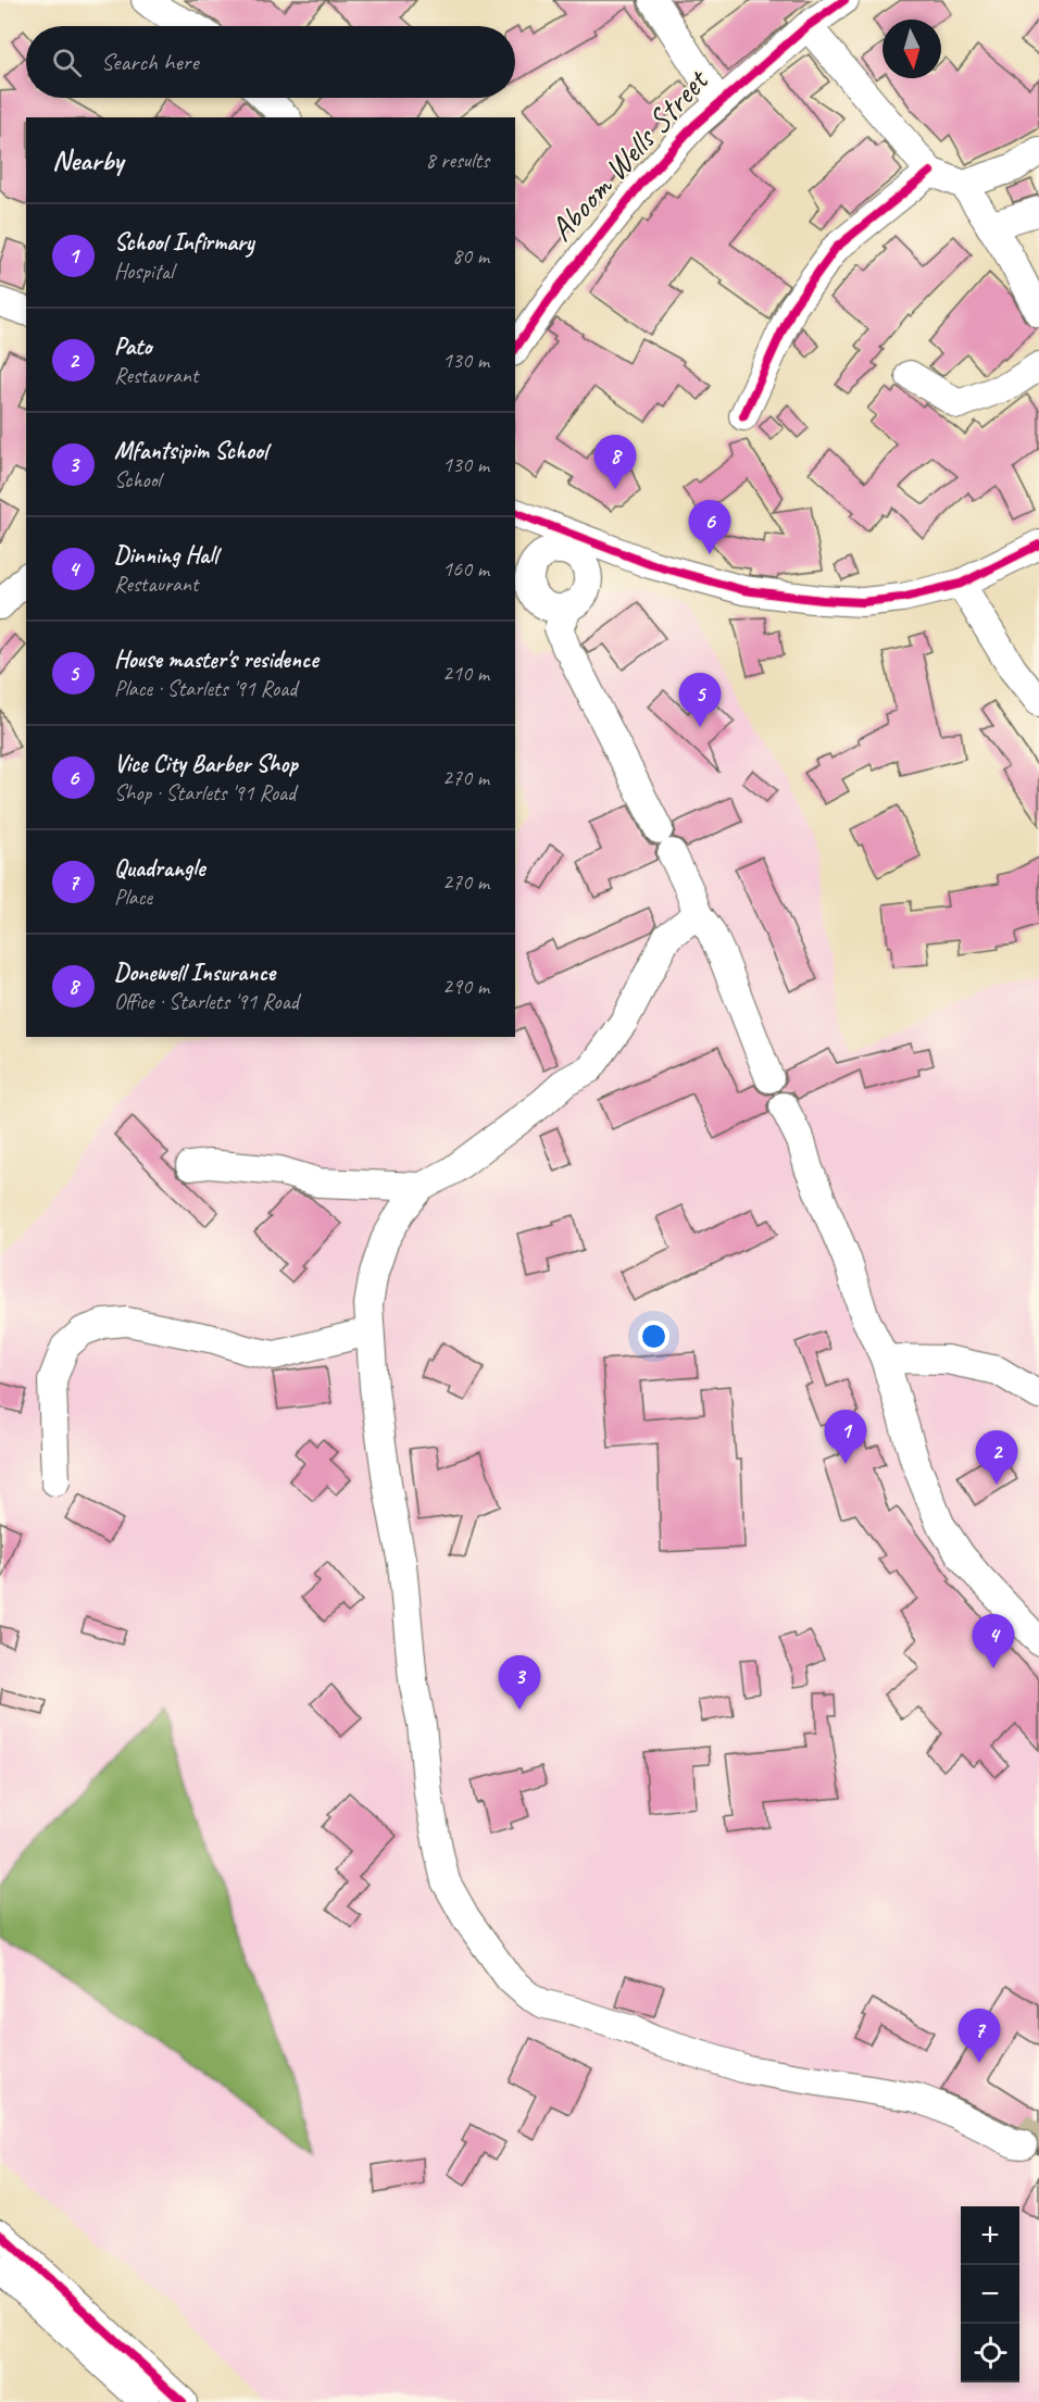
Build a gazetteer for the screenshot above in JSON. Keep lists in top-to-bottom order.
{
  "streets": {
    "street": ["Aboom Wells Street"]
  },
  "north": "bottom",
  "page": {
    "search": "Search here",
    "heading": ["Nearby", "8 results"],
    "list": [
      {
        "mark": "1",
        "name": "School Infirmary",
        "note": "Hospital",
        "value": "80 m"
      },
      {
        "mark": "2",
        "name": "Pato",
        "note": "Restaurant",
        "value": "130 m"
      },
      {
        "mark": "3",
        "name": "Mfantsipim School",
        "note": "School",
        "value": "130 m"
      },
      {
        "mark": "4",
        "name": "Dinning Hall",
        "note": "Restaurant",
        "value": "160 m"
      },
      {
        "mark": "5",
        "name": "House master's residence",
        "note": "Place · Starlets '91 Road",
        "value": "210 m"
      },
      {
        "mark": "6",
        "name": "Vice City Barber Shop",
        "note": "Shop · Starlets '91 Road",
        "value": "270 m"
      },
      {
        "mark": "7",
        "name": "Quadrangle",
        "note": "Place",
        "value": "270 m"
      },
      {
        "mark": "8",
        "name": "Donewell Insurance",
        "note": "Office · Starlets '91 Road",
        "value": "290 m"
      }
    ],
    "pins": [
      "8",
      "6",
      "5",
      "1",
      "2",
      "4",
      "3",
      "7"
    ],
    "map_buttons": ["+", "−"]
  }
}
